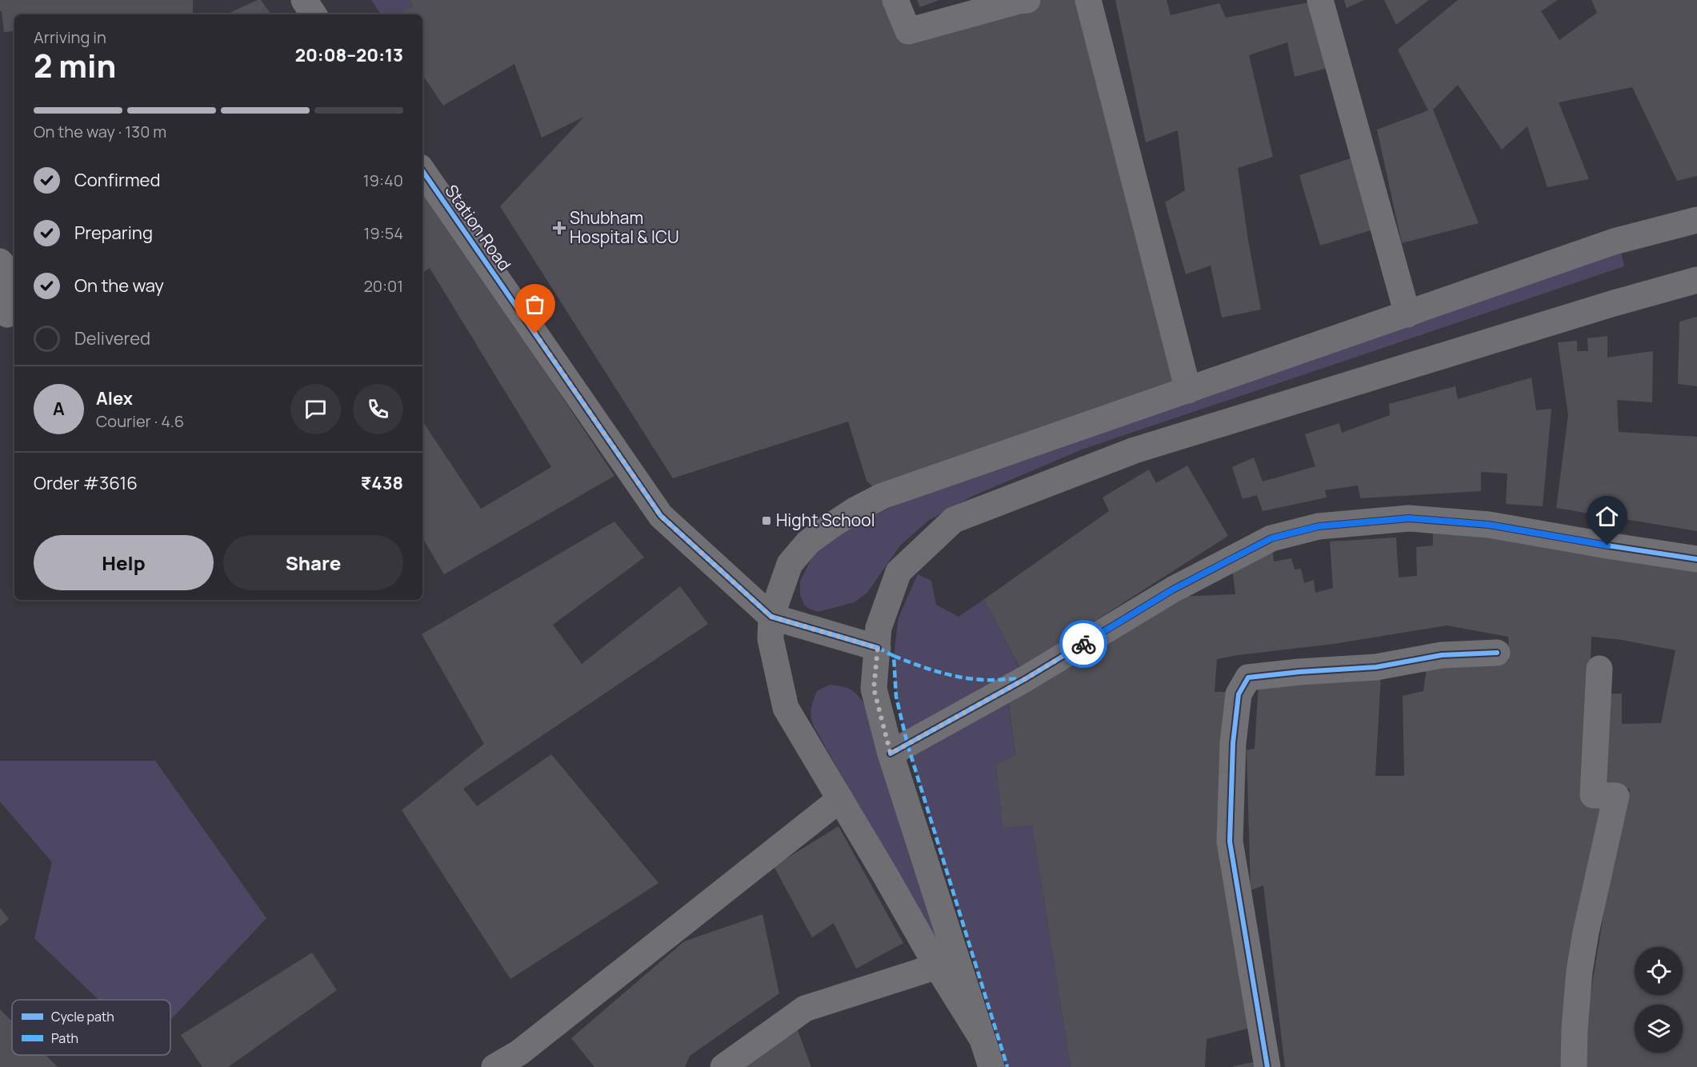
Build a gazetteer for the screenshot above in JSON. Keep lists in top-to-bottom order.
{
  "streets": {
    "street": ["Station Road"]
  },
  "places": {
    "health": ["Shubham Hospital & ICU"],
    "transit": ["Hight School"]
  },
  "legend": ["Cycle path", "Path"],
  "page": {
    "heading": ["2 min", "Arriving in", "20:08–20:13"],
    "panel": [
      "Alex",
      "Courier · 4.6",
      "Order #3616",
      "₹438"
    ],
    "bar": "On the way · 130 m",
    "list": [
      ["Confirmed", "19:40"],
      ["Preparing", "19:54"],
      ["On the way", "20:01"],
      "Delivered"
    ],
    "round": "A",
    "buttons": ["Help", "Share"]
  }
}
